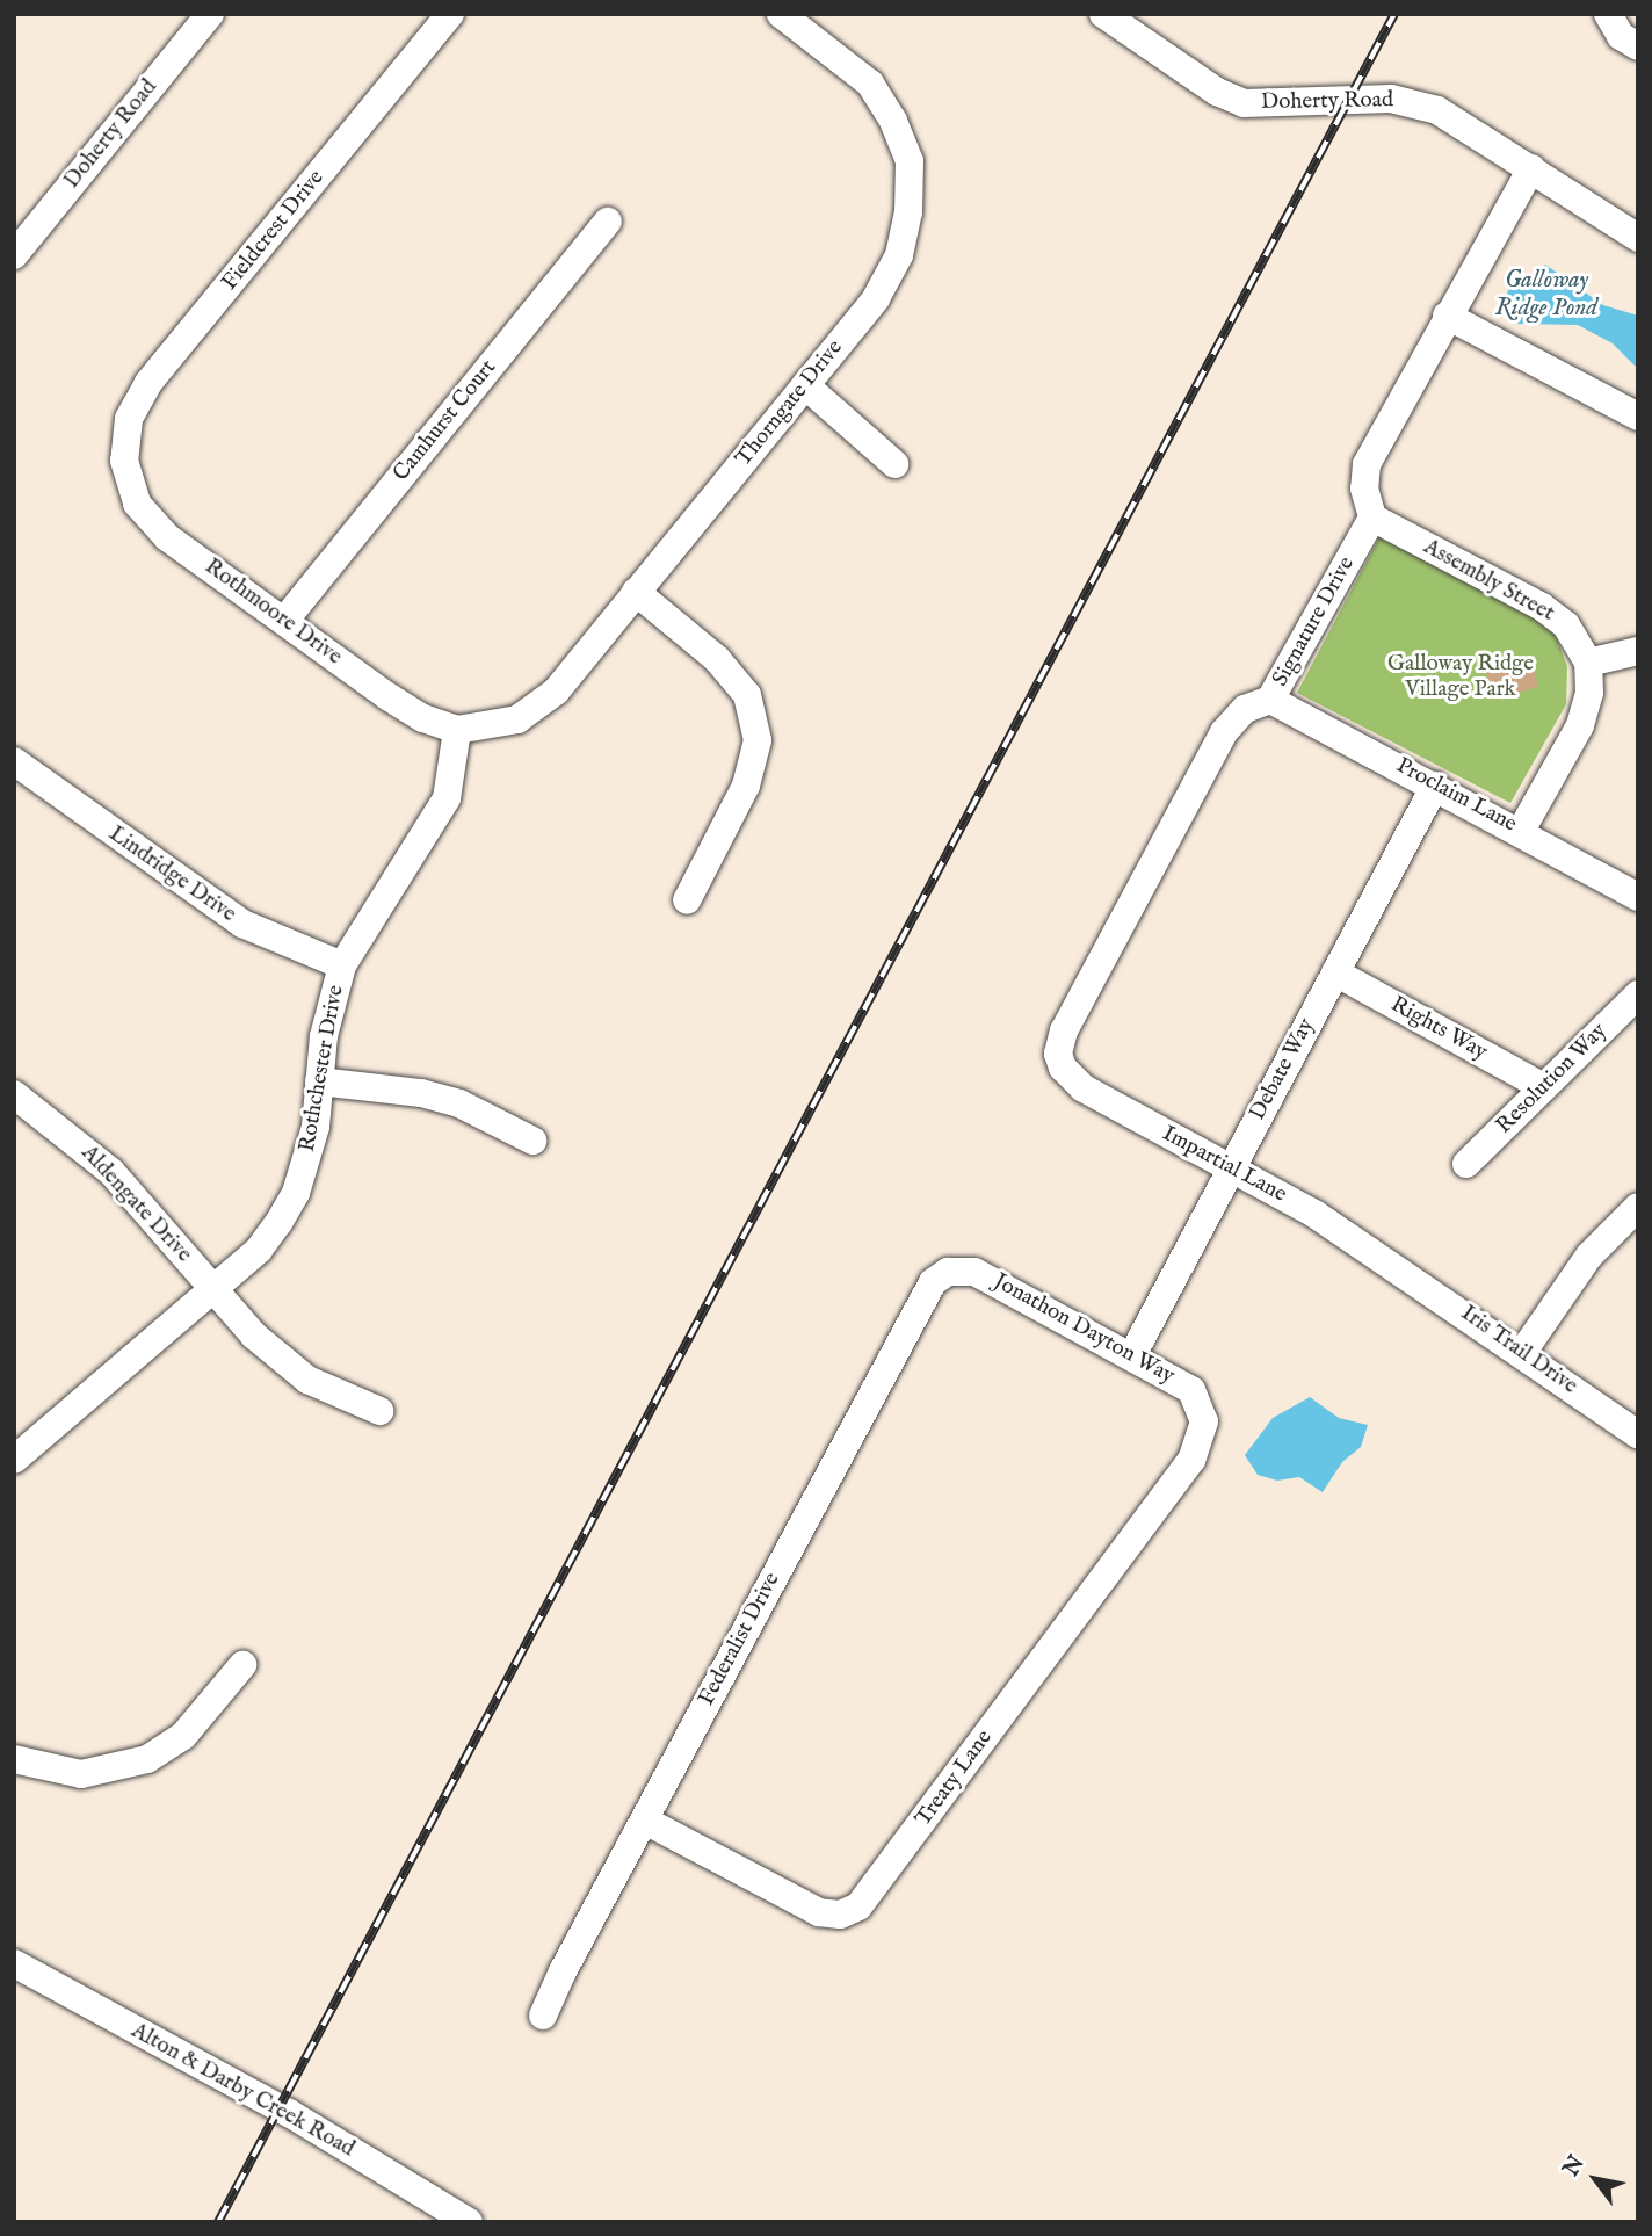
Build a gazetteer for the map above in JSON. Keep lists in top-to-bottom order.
{
  "streets": {
    "street": [
      "Doherty Road",
      "Fieldcrest Drive",
      "Thorngate Drive",
      "Camhurst Court",
      "Assembly Street",
      "Rothmoore Drive",
      "Signature Drive",
      "Proclaim Lane",
      "Lindridge Drive",
      "Rights Way",
      "Rothchester Drive",
      "Debate Way",
      "Resolution Way",
      "Impartial Lane",
      "Aldengate Drive",
      "Jonathon Dayton Way",
      "Iris Trail Drive",
      "Federalist Drive",
      "Treaty Lane",
      "Alton & Darby Creek Road"
    ]
  },
  "crossings": [
    ["Fieldcrest Drive", "Rothmoore Drive"],
    ["Thorngate Drive", "Rothmoore Drive"],
    ["Thorngate Drive", "Rothchester Drive"],
    ["Camhurst Court", "Rothmoore Drive"],
    ["Assembly Street", "Signature Drive"],
    ["Rothmoore Drive", "Rothchester Drive"],
    ["Signature Drive", "Proclaim Lane"],
    ["Signature Drive", "Impartial Lane"],
    ["Proclaim Lane", "Debate Way"],
    ["Lindridge Drive", "Rothchester Drive"],
    ["Rights Way", "Debate Way"],
    ["Rights Way", "Resolution Way"],
    ["Rothchester Drive", "Aldengate Drive"],
    ["Debate Way", "Impartial Lane"],
    ["Debate Way", "Jonathon Dayton Way"],
    ["Impartial Lane", "Iris Trail Drive"],
    ["Jonathon Dayton Way", "Federalist Drive"],
    ["Jonathon Dayton Way", "Treaty Lane"],
    ["Federalist Drive", "Treaty Lane"]
  ],
  "water": ["Galloway Ridge Pond"],
  "parks": ["Galloway Ridge Village Park"],
  "north": "top left"
}
